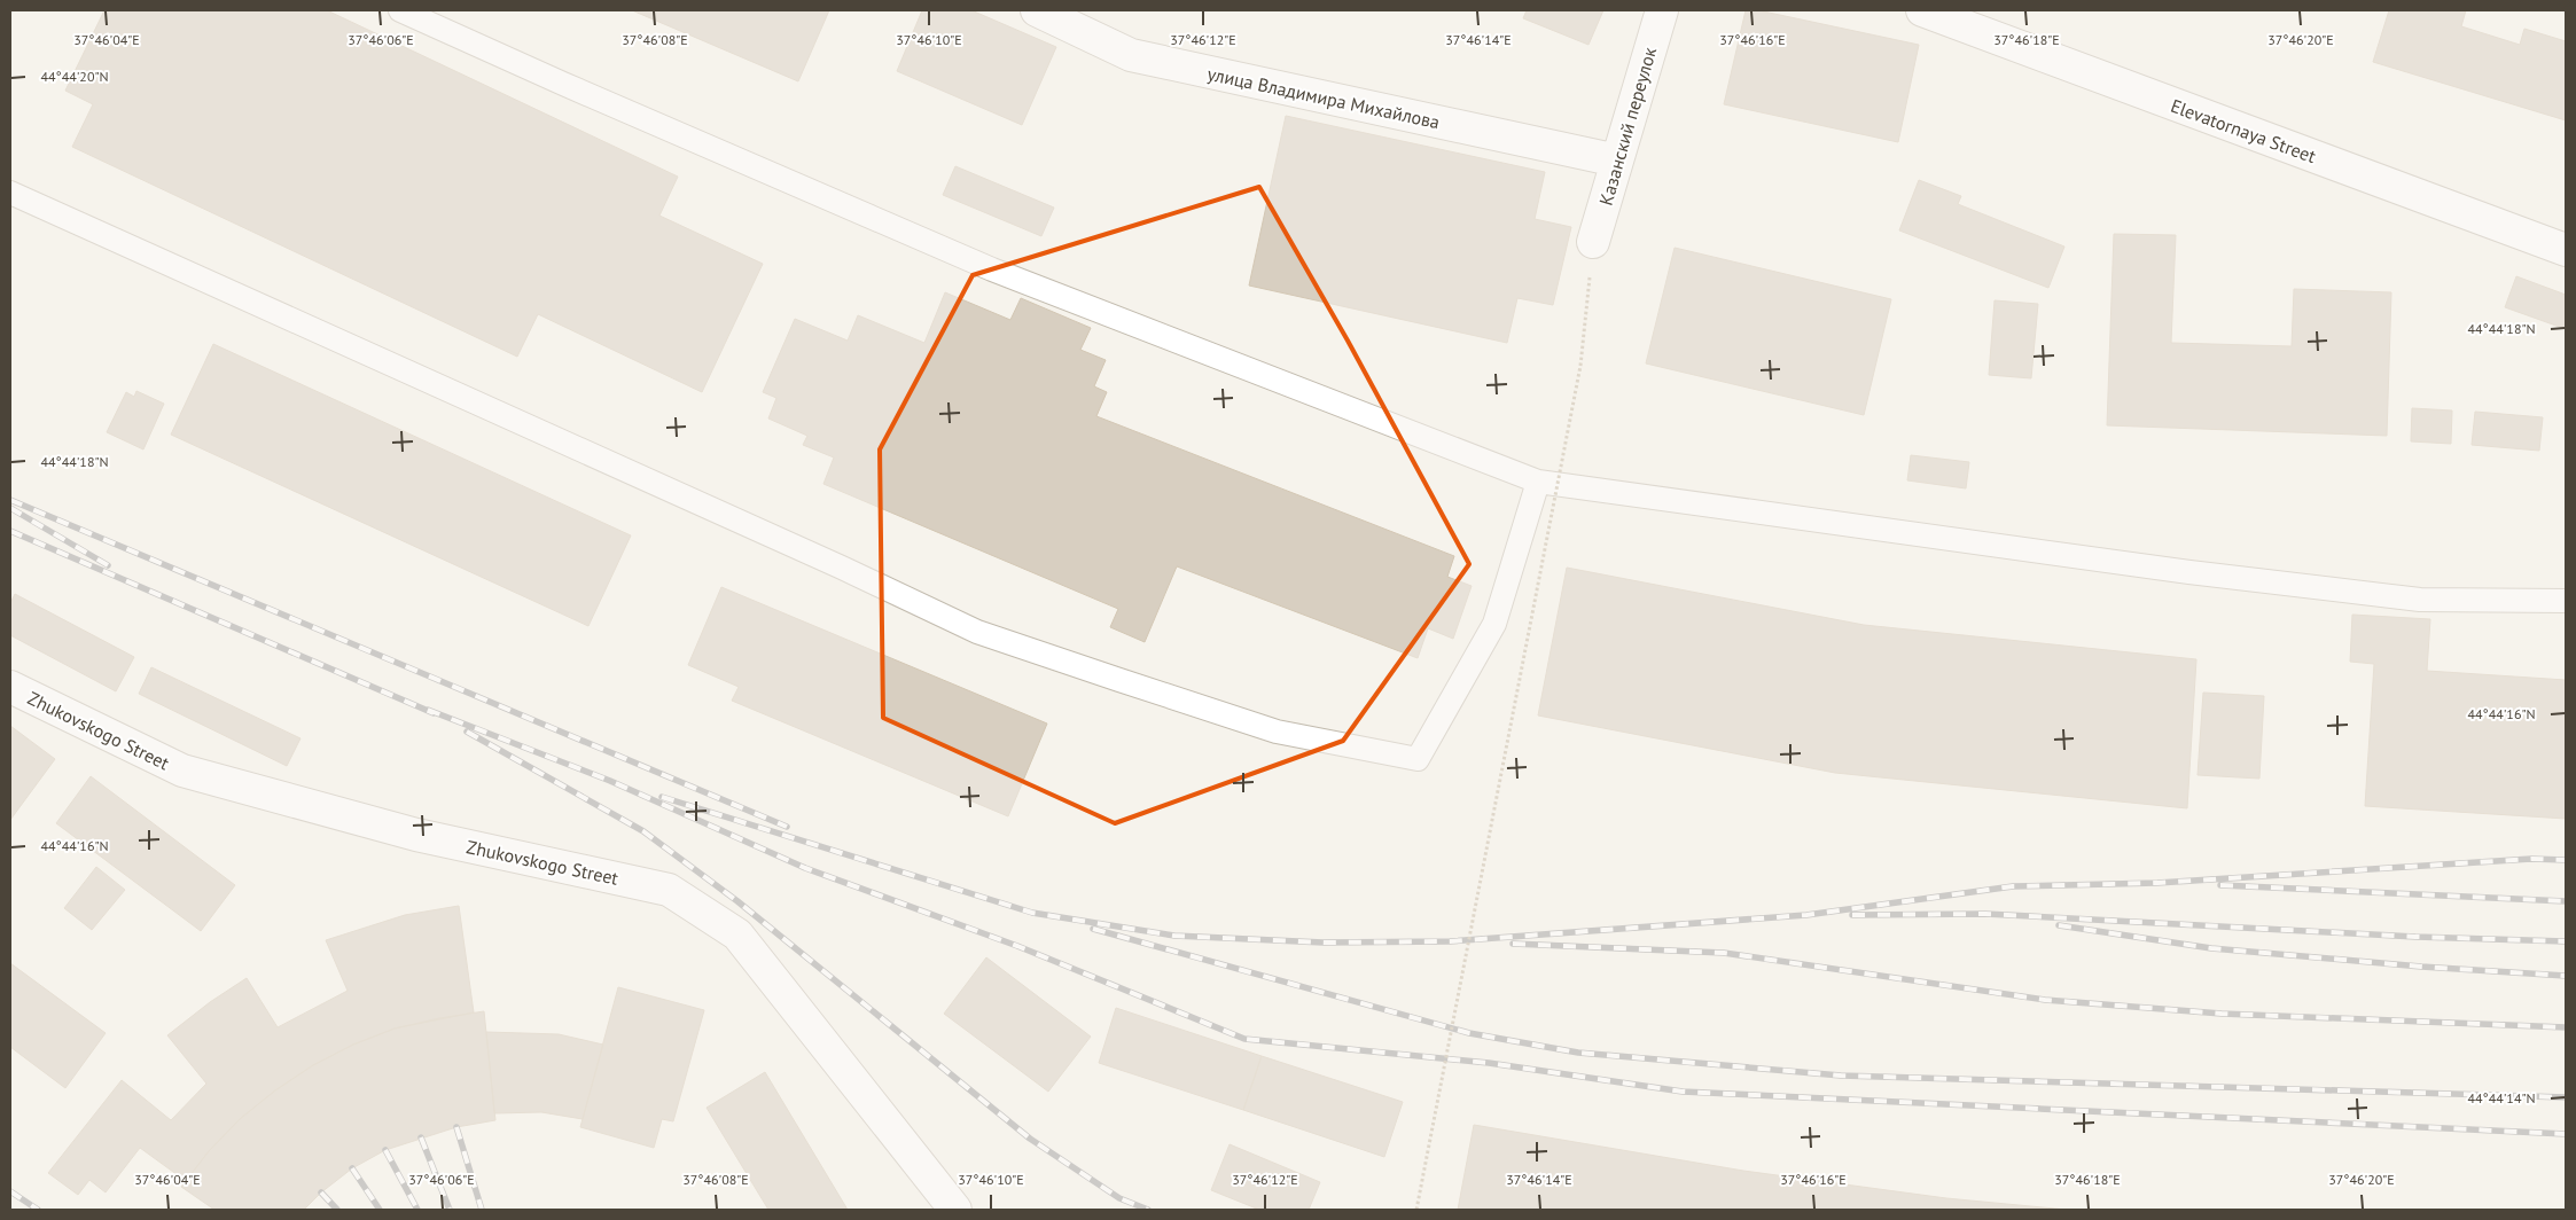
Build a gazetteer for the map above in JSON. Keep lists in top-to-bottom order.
{
  "streets": {
    "street": [
      "улица Владимира Михайлова",
      "Казанский переулок",
      "Elevatornaya Street",
      "Zhukovskogo Street"
    ]
  },
  "crossings": [
    ["улица Владимира Михайлова", "Казанский переулок"]
  ],
  "coordinates": [
    "37°46'04\"E",
    "37°46'06\"E",
    "37°46'08\"E",
    "37°46'10\"E",
    "37°46'12\"E",
    "37°46'14\"E",
    "37°46'16\"E",
    "37°46'18\"E",
    "37°46'20\"E",
    "44°44'20\"N",
    "44°44'18\"N",
    "44°44'16\"N",
    "44°44'14\"N"
  ]
}
